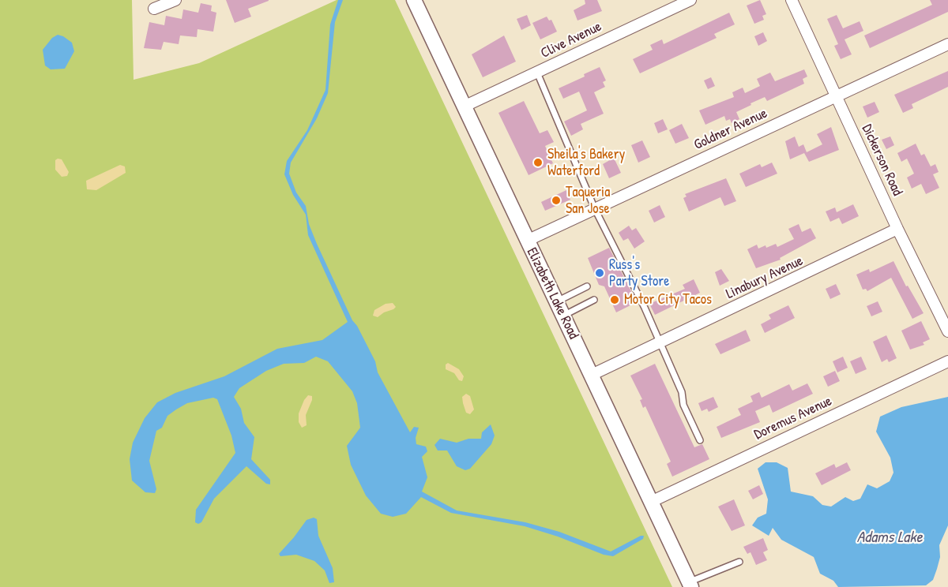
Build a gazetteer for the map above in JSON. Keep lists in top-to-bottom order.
{
  "streets": {
    "main road": ["Elizabeth Lake Road"],
    "street": [
      "Clive Avenue",
      "Goldner Avenue",
      "Dickerson Road",
      "Linabury Avenue",
      "Doremus Avenue"
    ]
  },
  "crossings": [
    ["Clive Avenue", "Elizabeth Lake Road"],
    ["Goldner Avenue", "Dickerson Road"],
    ["Goldner Avenue", "Elizabeth Lake Road"],
    ["Dickerson Road", "Linabury Avenue"],
    ["Linabury Avenue", "Elizabeth Lake Road"],
    ["Elizabeth Lake Road", "Doremus Avenue"]
  ],
  "water": ["Adams Lake"],
  "places": [
    "Sheila's Bakery Waterford",
    "Taqueria San Jose",
    "Russ's Party Store",
    "Motor City Tacos"
  ]
}
